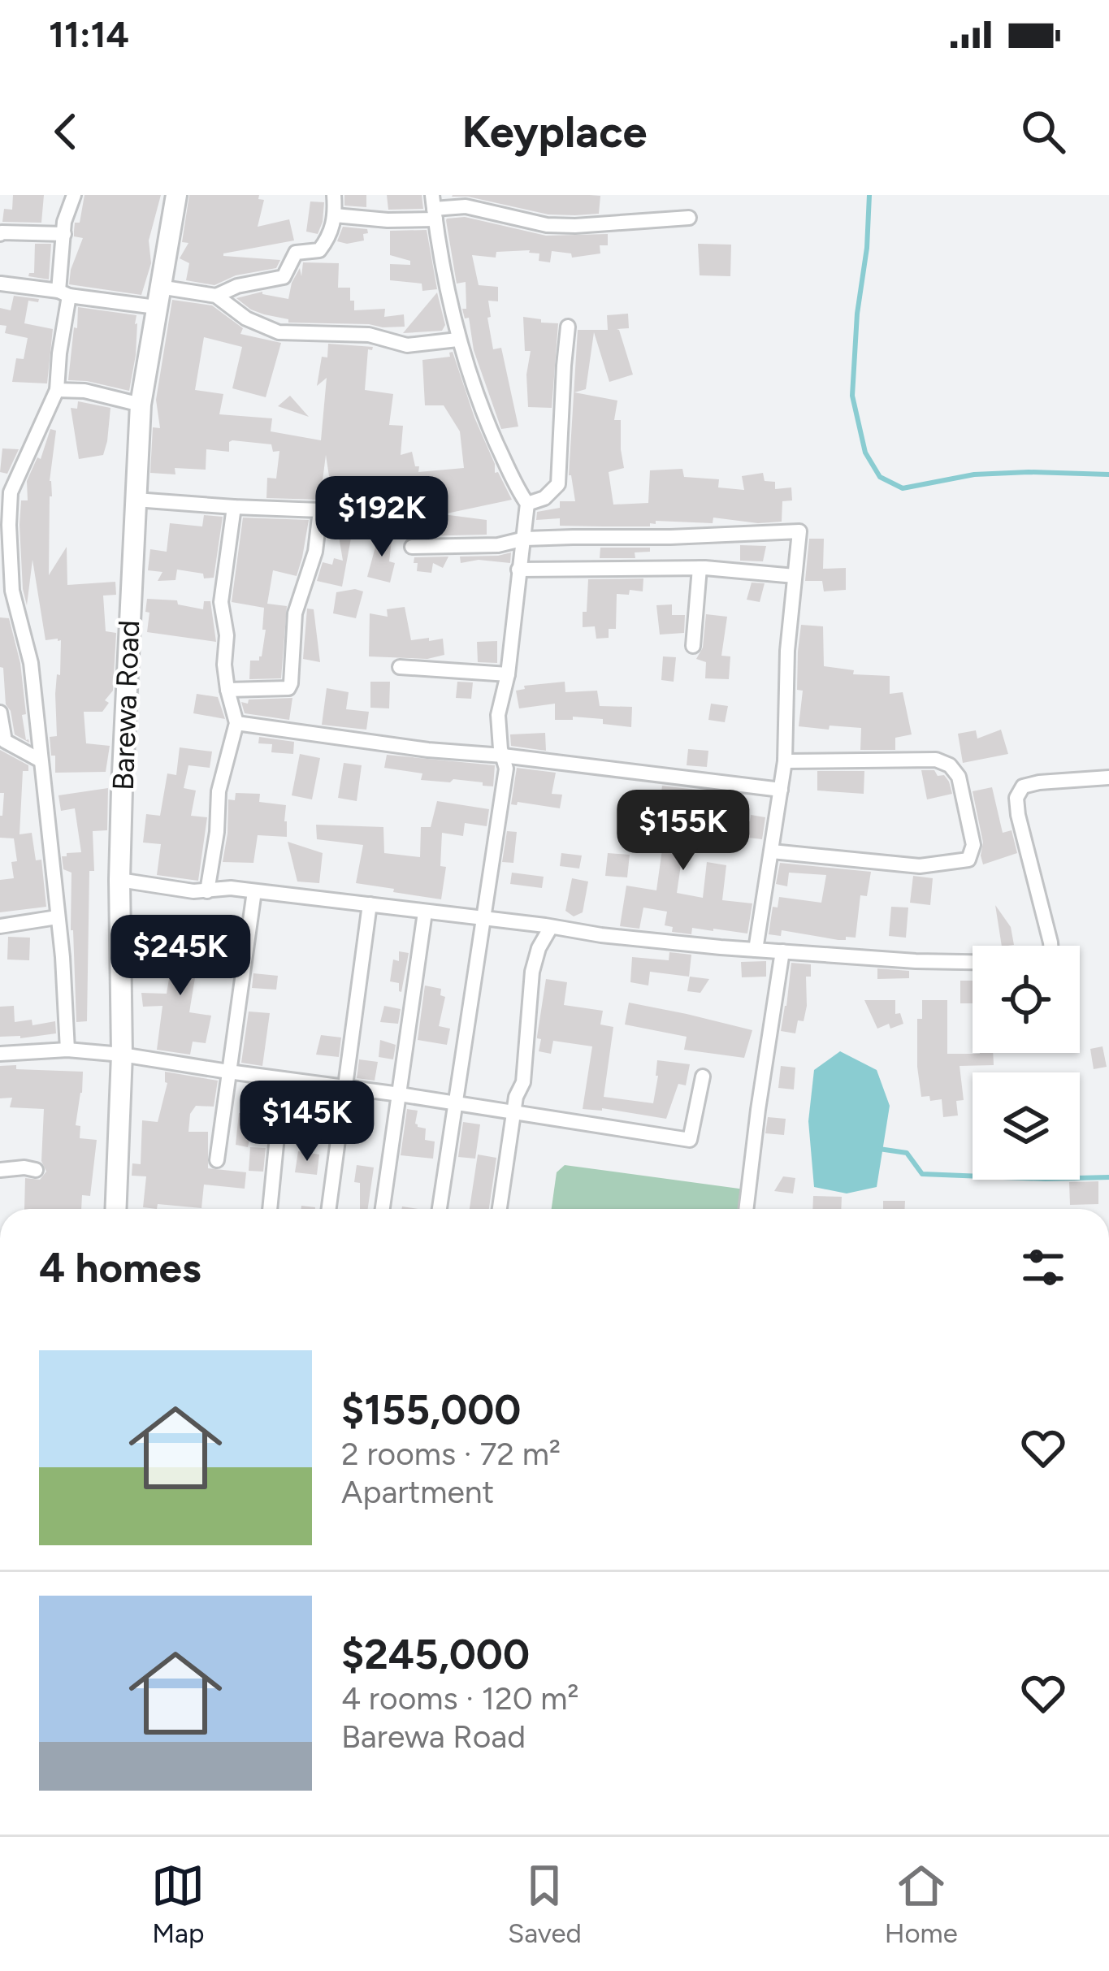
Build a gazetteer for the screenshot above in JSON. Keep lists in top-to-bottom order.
{
  "streets": {
    "main road": ["Barewa Road"]
  },
  "page": {
    "status": "11:14",
    "header": "Keyplace",
    "price": [
      "$192K",
      "$155K",
      "$245K",
      "$145K"
    ],
    "heading": "4 homes",
    "list": [
      {
        "name": "$155,000",
        "note": "2 rooms · 72 m² · Apartment"
      },
      {
        "name": "$245,000",
        "note": "4 rooms · 120 m² · Barewa Road"
      }
    ],
    "tabs": ["Map", "Saved", "Home"]
  }
}
